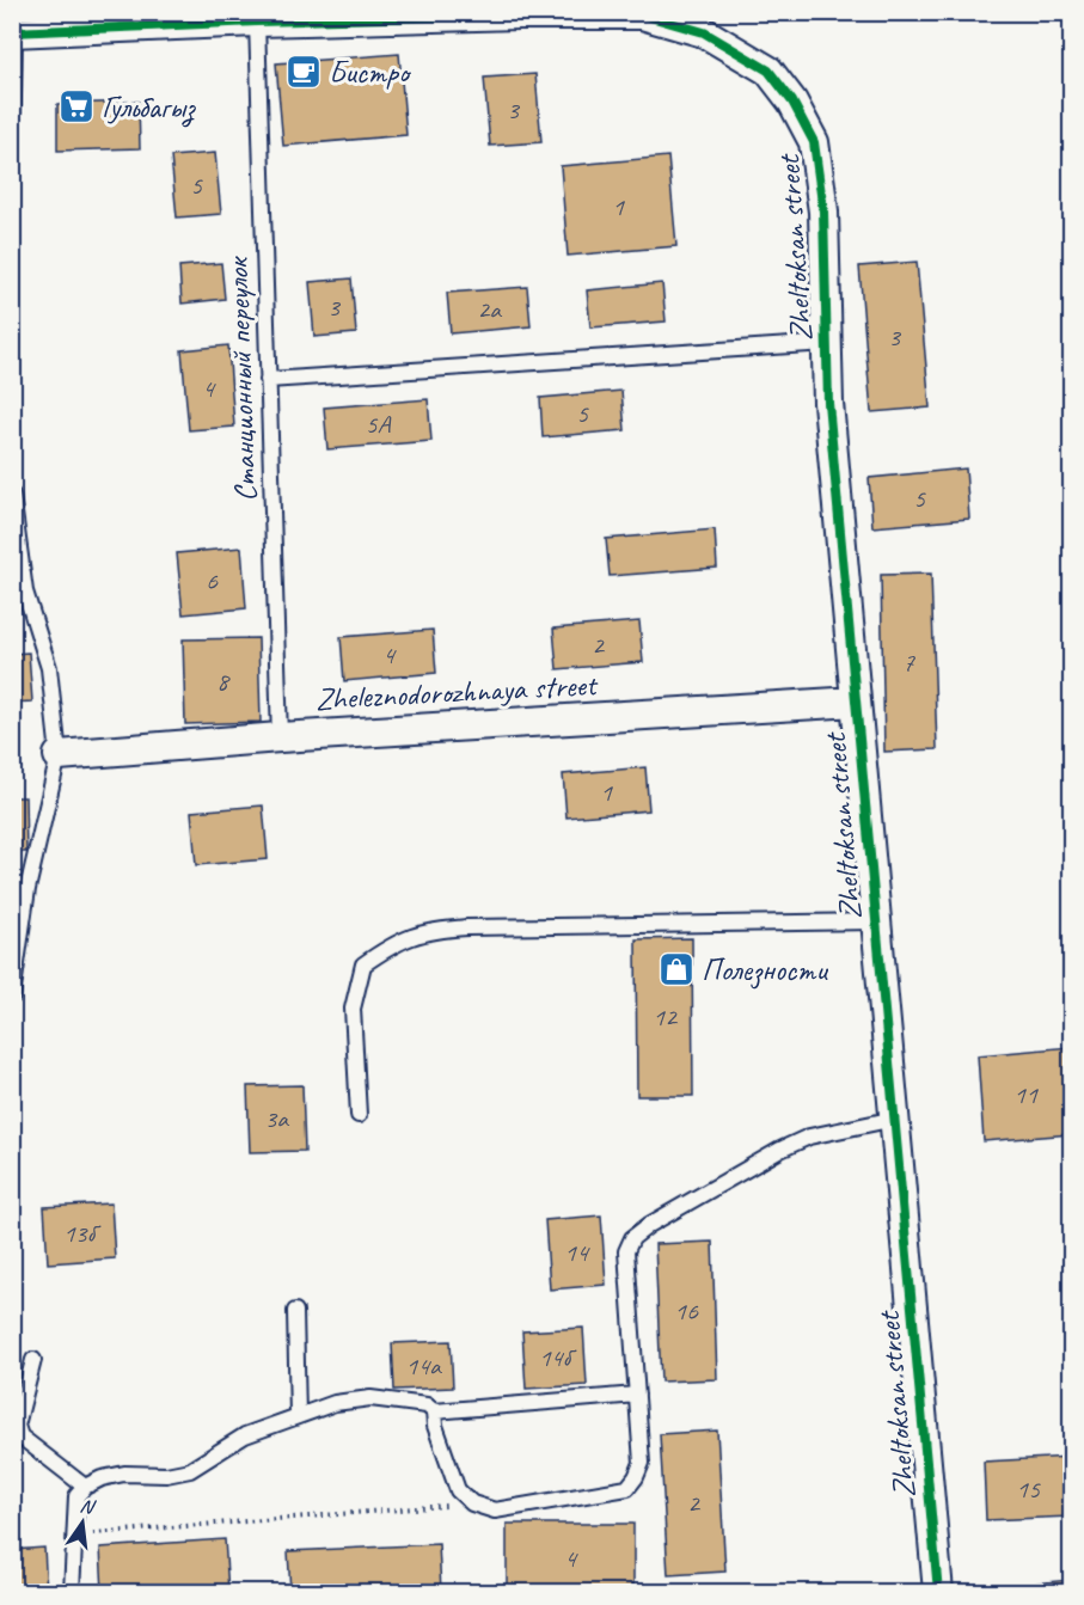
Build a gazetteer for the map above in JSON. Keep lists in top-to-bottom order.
{
  "streets": {
    "street": ["Zheltoksan street", "Zheleznodorozhnaya street"],
    "lane": ["Станционный переулок"]
  },
  "crossings": [
    ["Zheltoksan street", "Станционный переулок"],
    ["Zheltoksan street", "Zheleznodorozhnaya street"],
    ["Станционный переулок", "Zheleznodorozhnaya street"]
  ],
  "places": {
    "cafe": ["Бистро"],
    "supermarket": ["Гульбагыз"],
    "shop": ["Полезности"]
  },
  "house_numbers": [
    "3",
    "5",
    "1",
    "3",
    "2а",
    "3",
    "4",
    "5",
    "5А",
    "5",
    "6",
    "2",
    "4",
    "7",
    "8",
    "1",
    "12",
    "11",
    "3а",
    "13б",
    "14",
    "16",
    "14б",
    "14а",
    "15",
    "2",
    "4"
  ],
  "north": "top"
}
